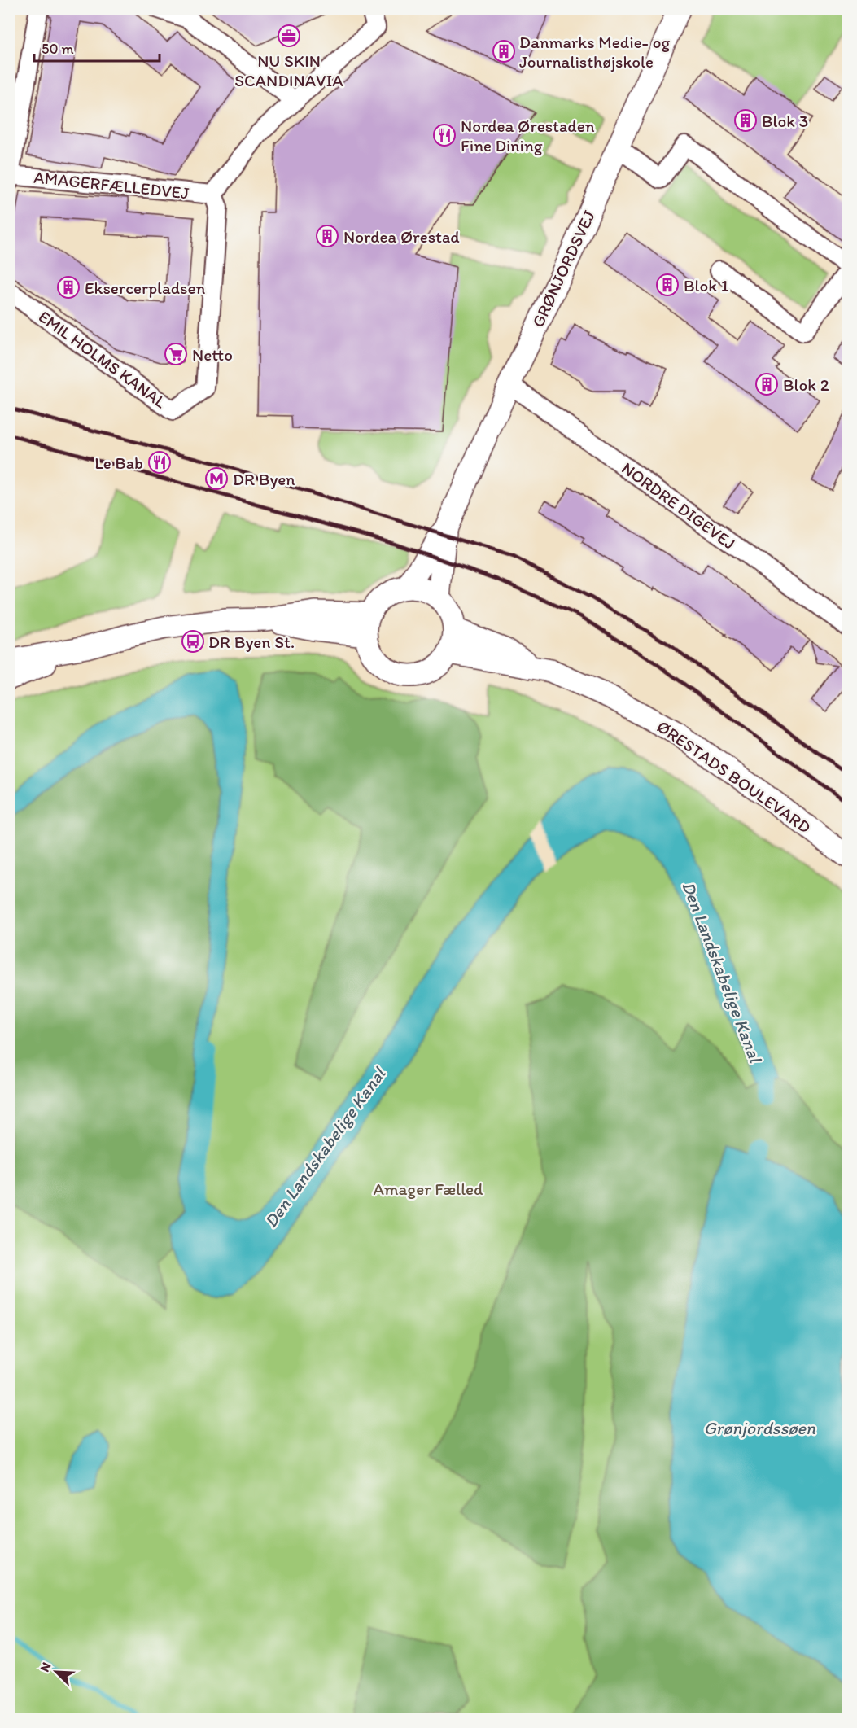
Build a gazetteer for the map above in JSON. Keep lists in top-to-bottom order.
{
  "streets": {
    "street": [
      "AMAGERFÆLLEDVEJ",
      "GRØNJORDSVEJ",
      "EMIL HOLMS KANAL",
      "NORDRE DIGEVEJ",
      "ØRESTADS BOULEVARD"
    ]
  },
  "crossings": [
    ["AMAGERFÆLLEDVEJ", "EMIL HOLMS KANAL"],
    ["GRØNJORDSVEJ", "NORDRE DIGEVEJ"],
    ["GRØNJORDSVEJ", "ØRESTADS BOULEVARD"]
  ],
  "water": ["Den Landskabelige Kanal", "Grønjordssøen"],
  "parks": ["Amager Fælled"],
  "places": {
    "office": ["NU SKIN SCANDINAVIA"],
    "building": [
      "Danmarks Medie- og Journalisthøjskole",
      "Blok 3",
      "Nordea Ørestad",
      "Blok 1",
      "Eksercerpladsen",
      "Blok 2"
    ],
    "restaurant": ["Nordea Ørestaden Fine Dining", "Le Bab"],
    "supermarket": ["Netto"],
    "metro station": ["DR Byen"],
    "bus stop": ["DR Byen St."]
  },
  "scale_bar": "50 m",
  "north": "top left"
}
